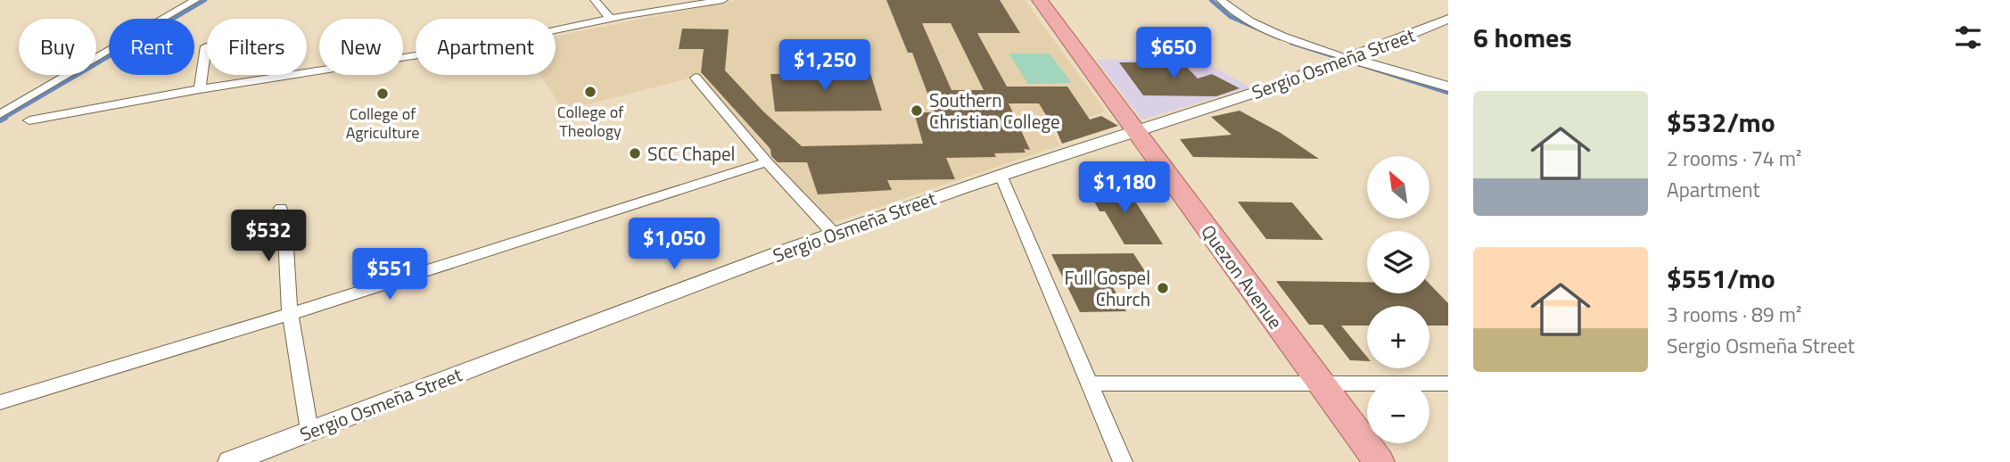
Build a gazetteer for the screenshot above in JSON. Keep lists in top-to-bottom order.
{
  "streets": {
    "main road": ["Quezon Avenue"],
    "street": ["Sergio Osmeña Street"]
  },
  "crossings": [
    ["Sergio Osmeña Street", "Quezon Avenue"]
  ],
  "places": [
    "College of Theology",
    "College of Agriculture",
    "Southern Christian College",
    "SCC Chapel",
    "Full Gospel Church"
  ],
  "north": "top left",
  "page": {
    "heading": "6 homes",
    "chip": [
      "Buy",
      "Rent",
      "Filters",
      "New",
      "Apartment"
    ],
    "price": [
      "$650",
      "$1,250",
      "$1,180",
      "$532",
      "$1,050",
      "$551"
    ],
    "list": [
      {
        "name": "$532/mo",
        "note": "2 rooms · 74 m² · Apartment"
      },
      {
        "name": "$551/mo",
        "note": "3 rooms · 89 m² · Sergio Osmeña Street"
      }
    ],
    "map_buttons": ["+", "−"]
  }
}
